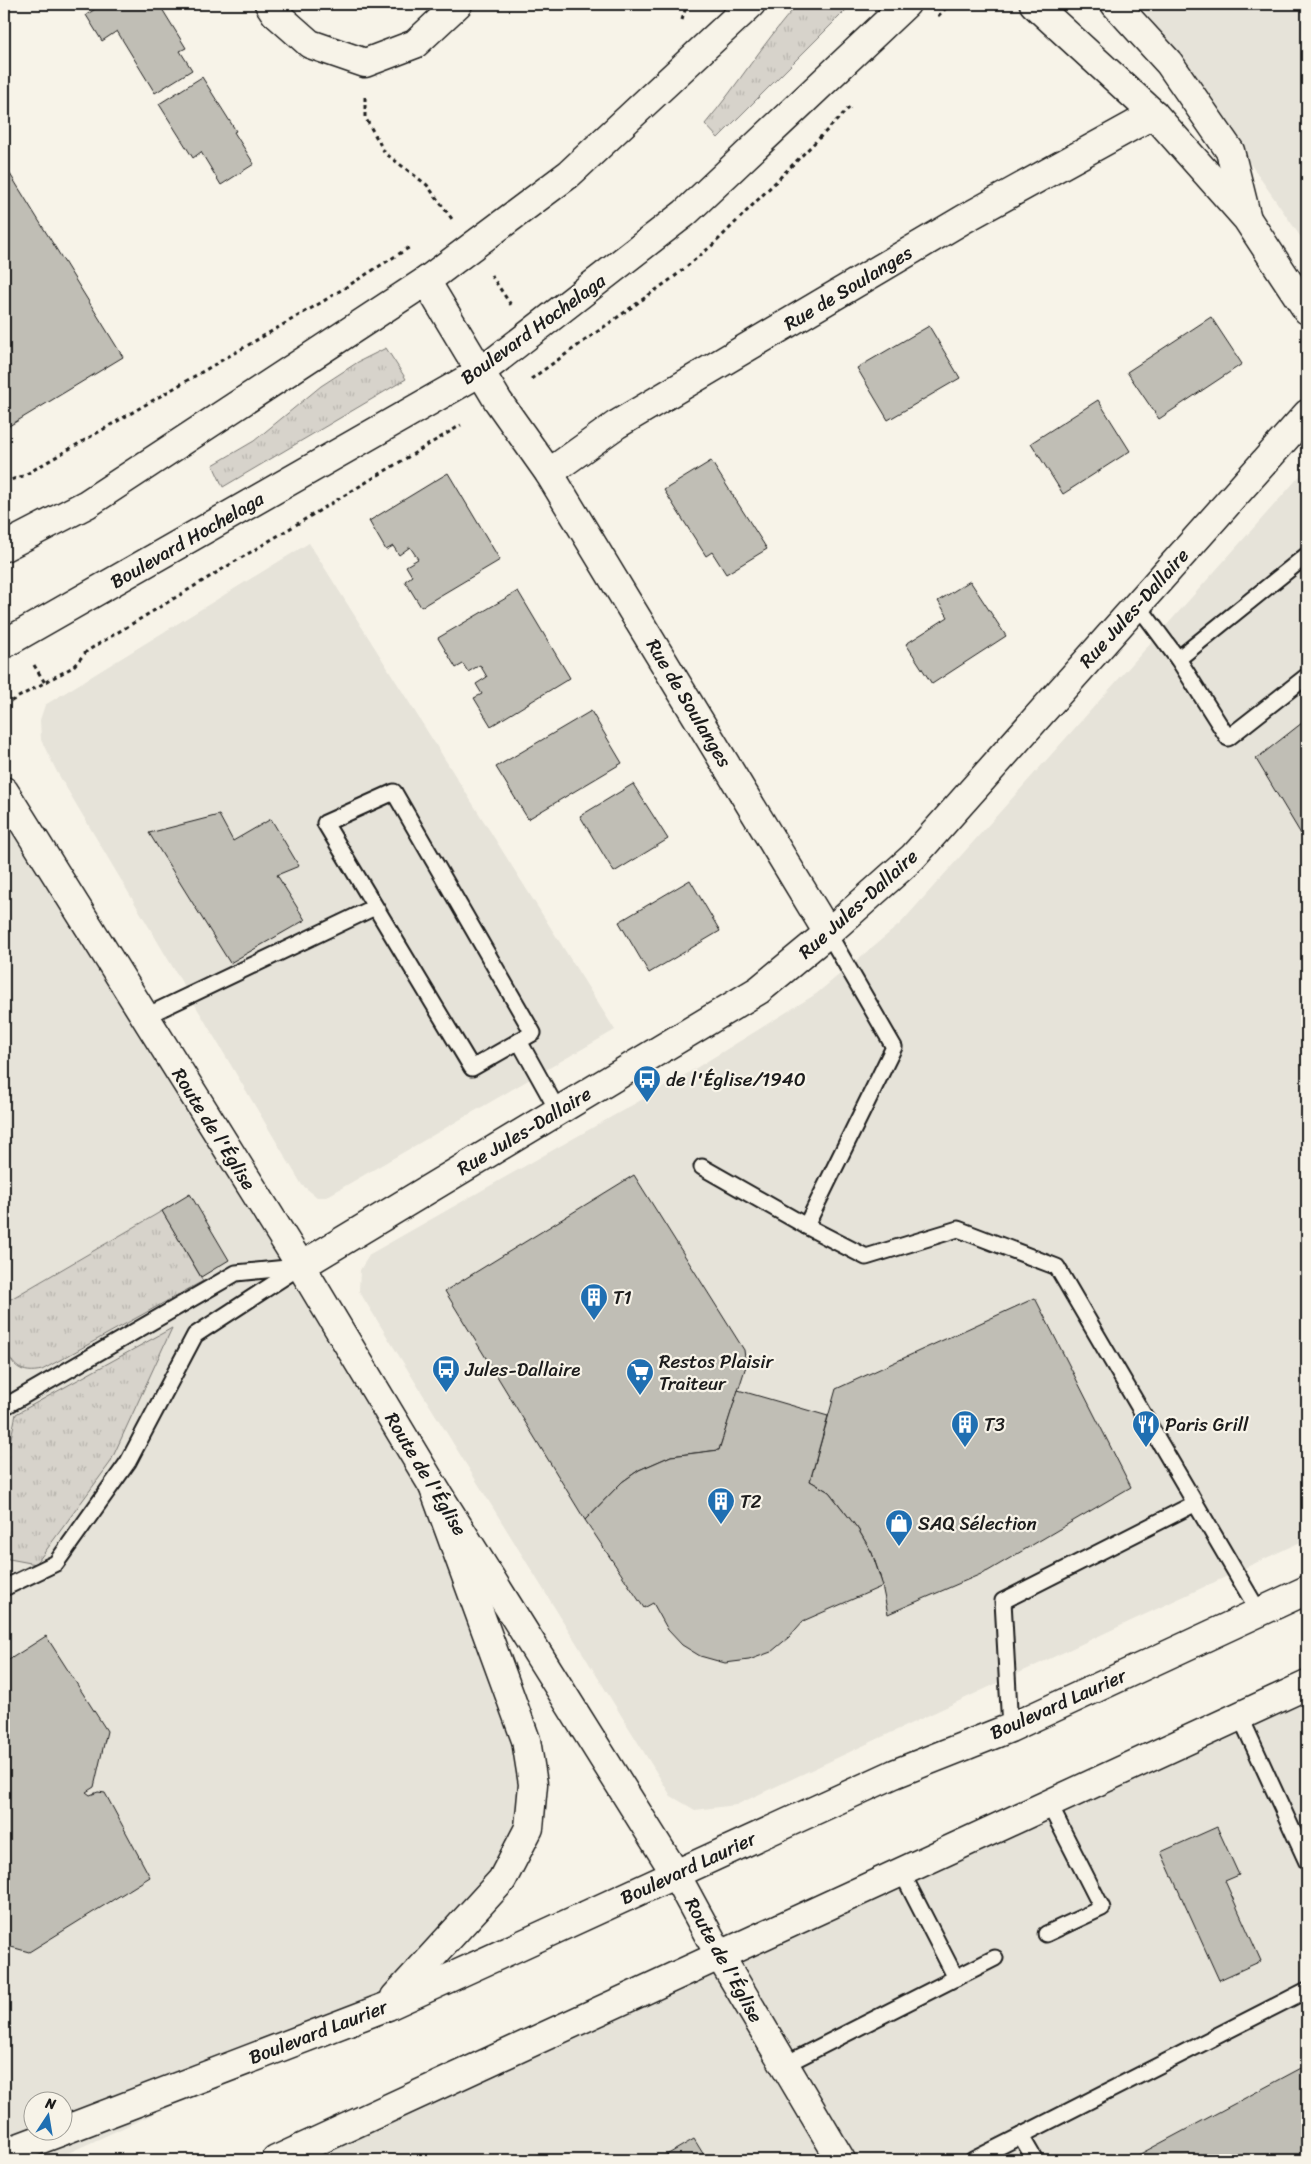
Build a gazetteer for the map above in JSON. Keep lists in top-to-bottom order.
{
  "streets": {
    "main road": [
      "Rue de Soulanges",
      "Boulevard Hochelaga",
      "Rue Jules-Dallaire",
      "Route de l'Église",
      "Boulevard Laurier"
    ]
  },
  "crossings": [
    ["Rue de Soulanges", "Boulevard Hochelaga"],
    ["Rue de Soulanges", "Rue Jules-Dallaire"],
    ["Rue Jules-Dallaire", "Route de l'Église"],
    ["Route de l'Église", "Boulevard Laurier"]
  ],
  "places": {
    "bus stop": ["de l'Église/1940", "Jules-Dallaire"],
    "building": ["T1", "T3", "T2"],
    "supermarket": ["Restos Plaisir Traiteur"],
    "restaurant": ["Paris Grill"],
    "shop": ["SAQ Sélection"]
  },
  "north": "top"
}
